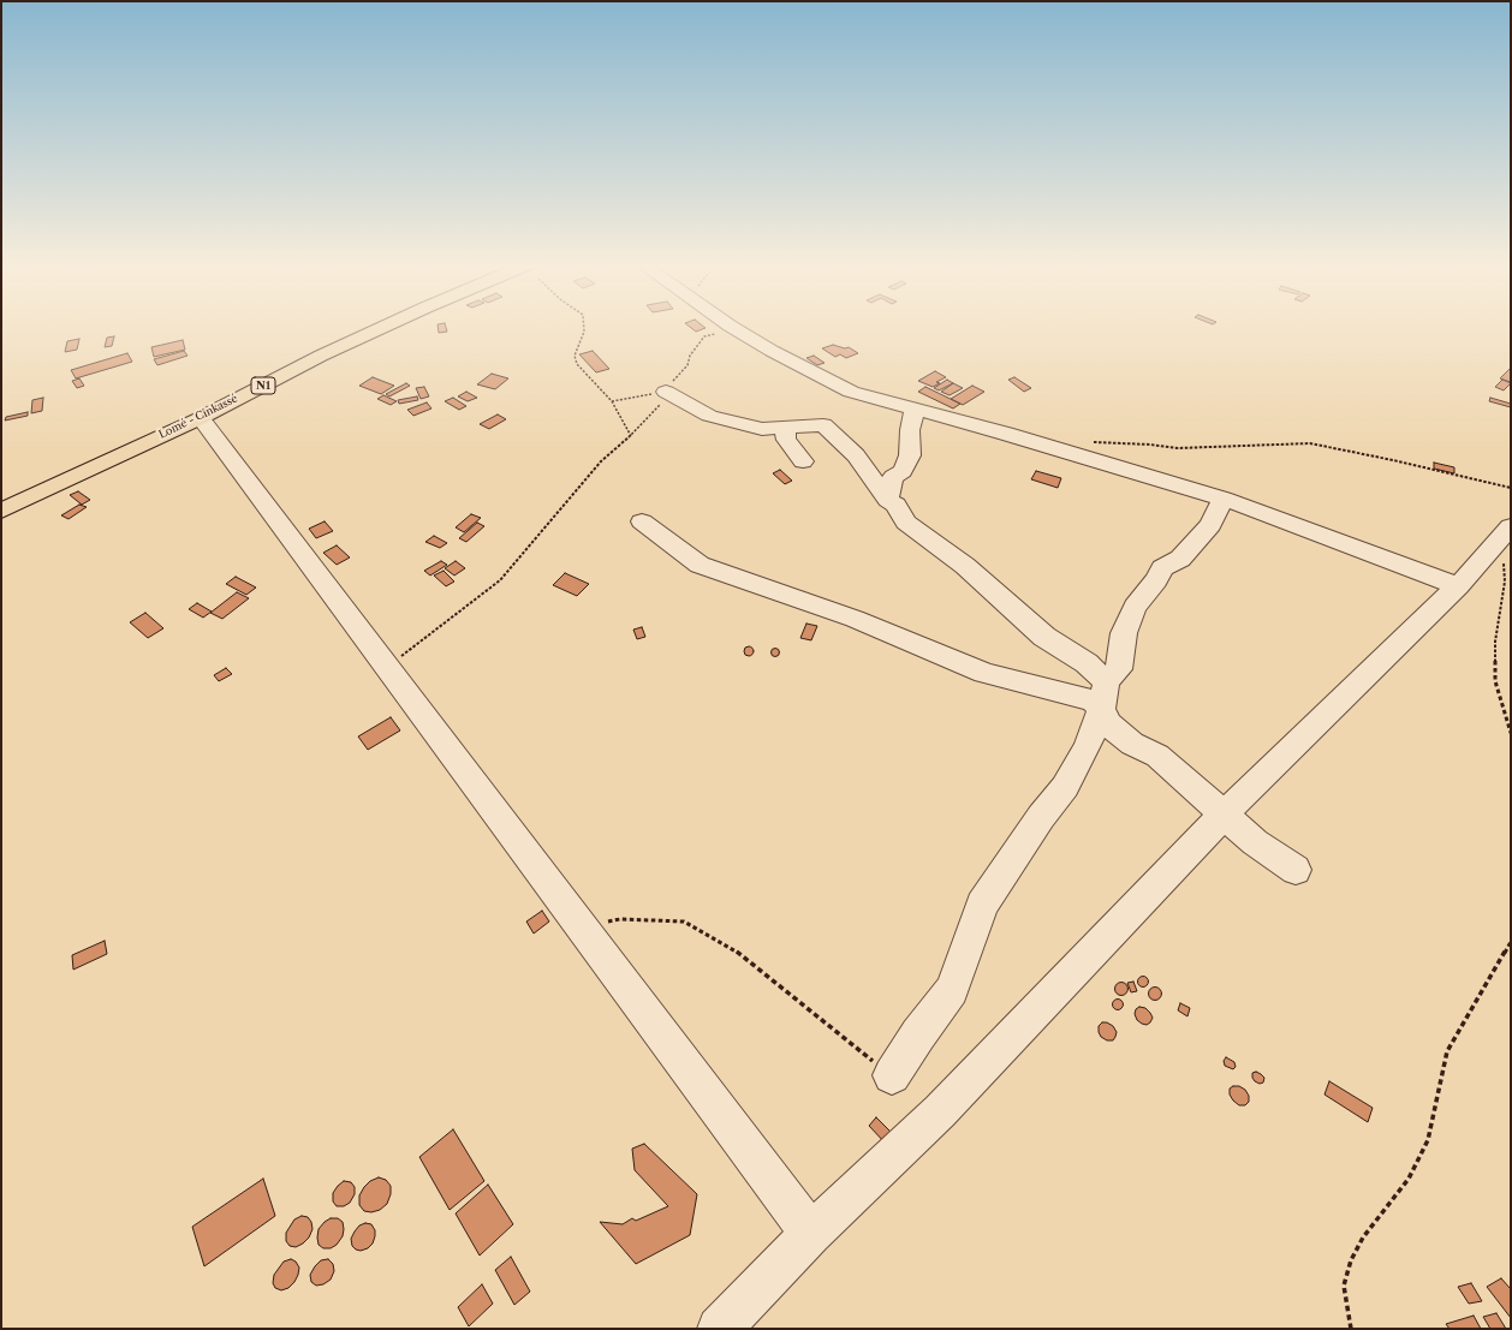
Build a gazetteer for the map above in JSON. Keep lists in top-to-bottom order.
{
  "streets": {
    "highway": ["N1", "Lomé - Cinkassé"]
  }
}
